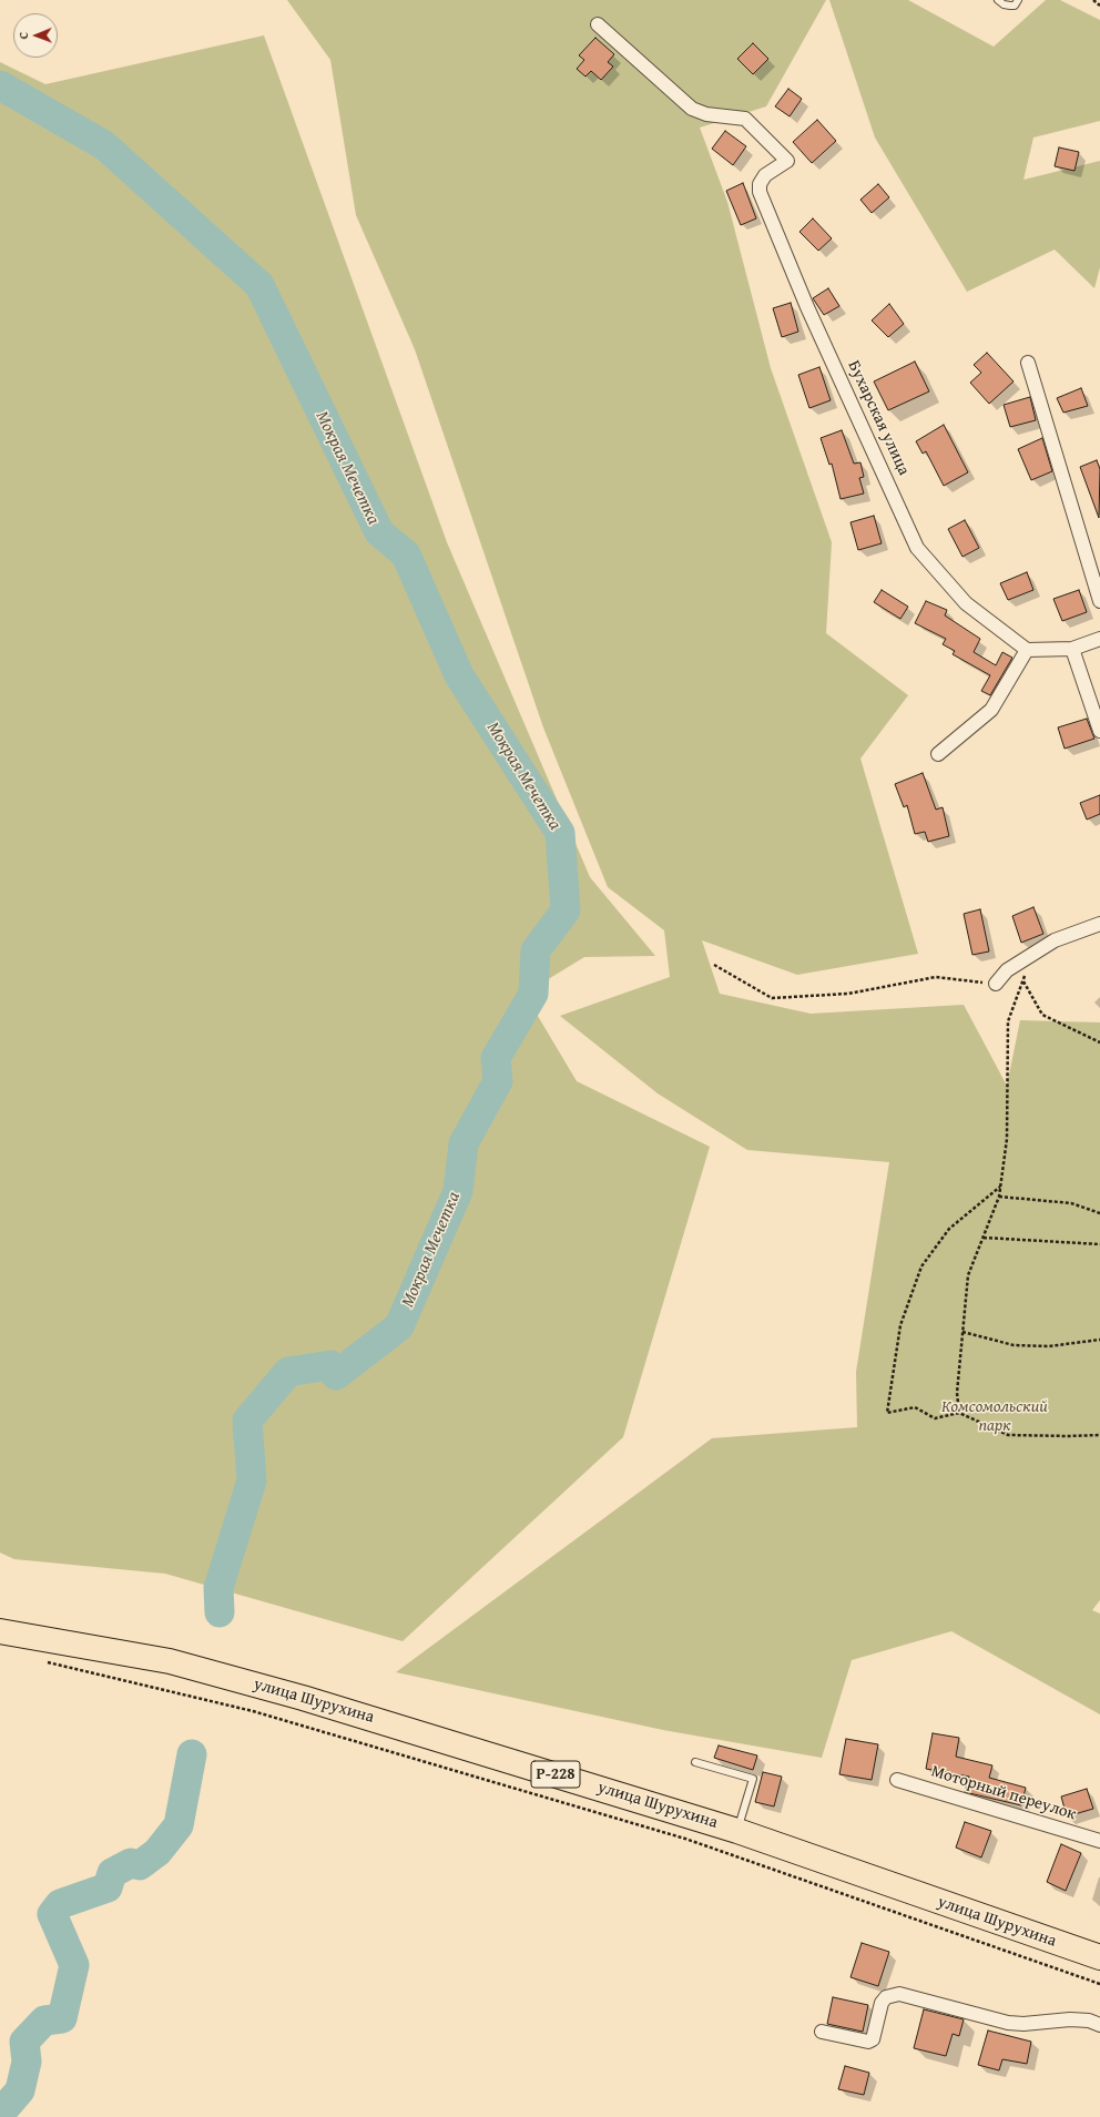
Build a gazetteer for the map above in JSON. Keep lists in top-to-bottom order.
{
  "streets": {
    "highway": ["улица Шурухина", "Р-228"],
    "street": ["Бухарская улица", "Моторный переулок"]
  },
  "water": ["Мокрая Мечетка"],
  "parks": ["Комсомольский парк"],
  "north": "left"
}
